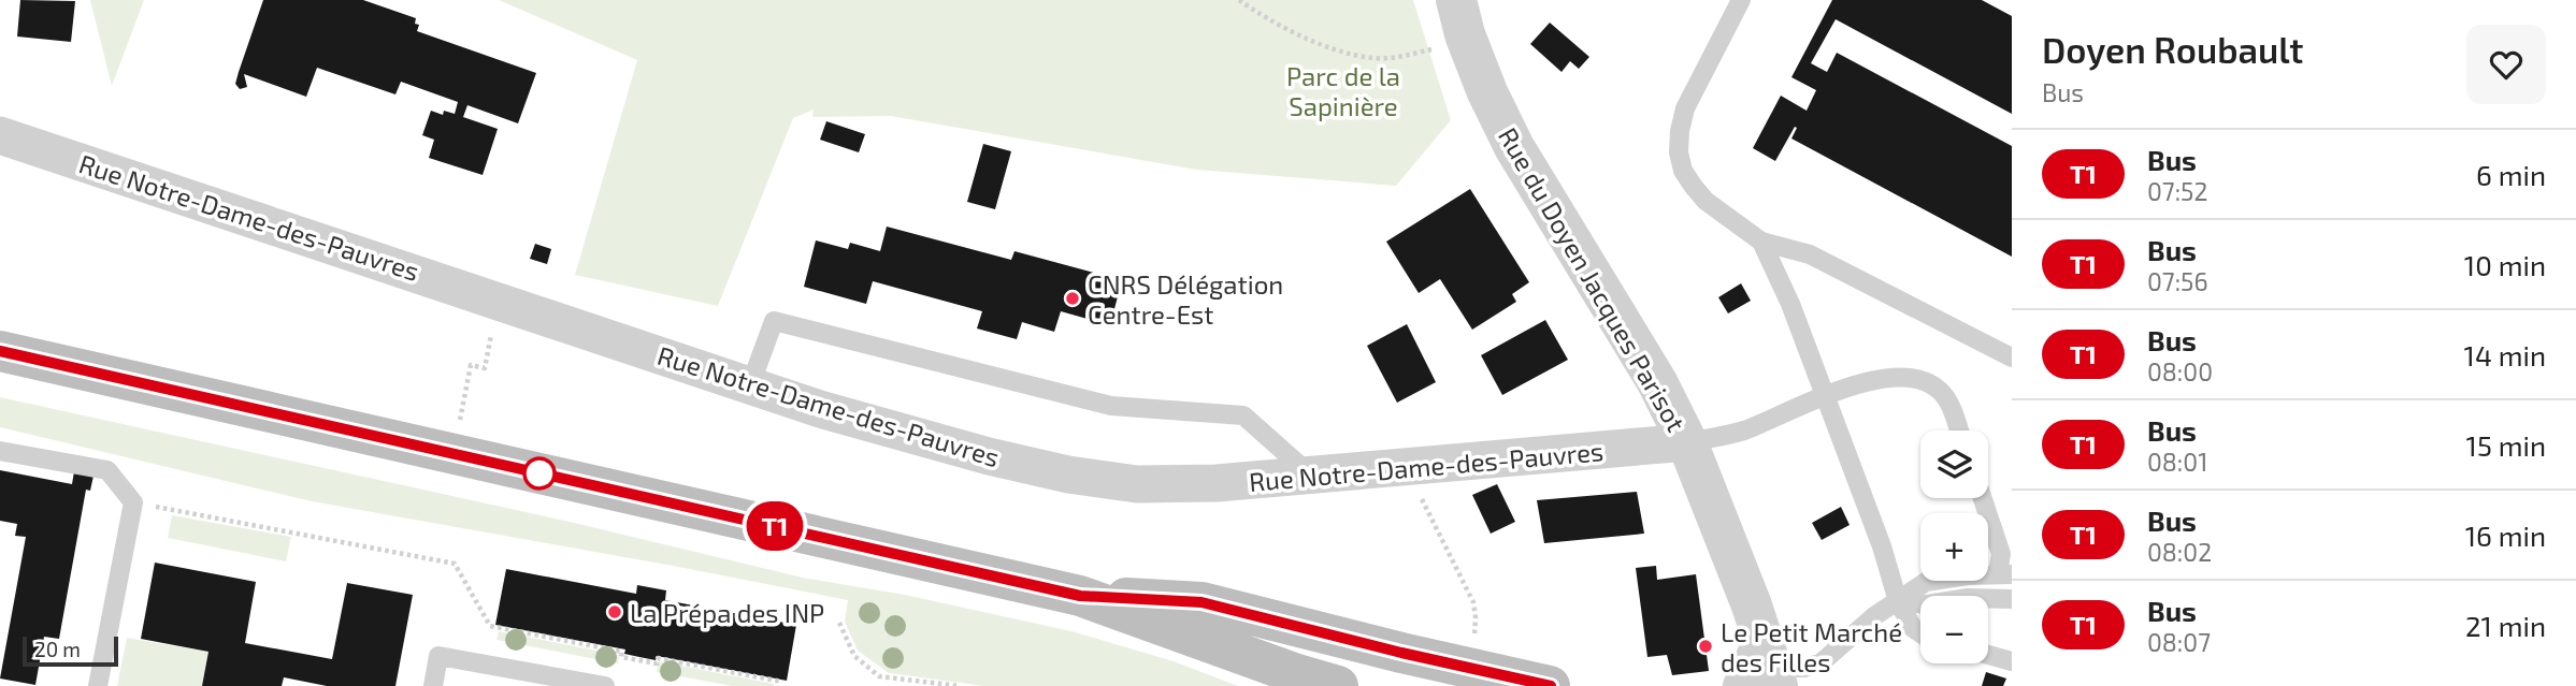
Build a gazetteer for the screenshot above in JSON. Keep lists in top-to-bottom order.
{
  "streets": {
    "street": ["Rue Notre-Dame-des-Pauvres", "Rue du Doyen Jacques Parisot"]
  },
  "crossings": [
    ["Rue Notre-Dame-des-Pauvres", "Rue du Doyen Jacques Parisot"]
  ],
  "parks": ["Parc de la Sapinière"],
  "places": ["CNRS Délégation Centre-Est", "La Prépa des INP", "Le Petit Marché des Filles"],
  "lines": ["bus line T1"],
  "scale_bar": "20 m",
  "page": {
    "on_map": "T1",
    "heading": ["Doyen Roubault", "Bus"],
    "list": [
      {
        "mark": "T1",
        "name": "Bus",
        "note": "07:52",
        "value": "6 min"
      },
      {
        "mark": "T1",
        "name": "Bus",
        "note": "07:56",
        "value": "10 min"
      },
      {
        "mark": "T1",
        "name": "Bus",
        "note": "08:00",
        "value": "14 min"
      },
      {
        "mark": "T1",
        "name": "Bus",
        "note": "08:01",
        "value": "15 min"
      },
      {
        "mark": "T1",
        "name": "Bus",
        "note": "08:02",
        "value": "16 min"
      },
      {
        "mark": "T1",
        "name": "Bus",
        "note": "08:07",
        "value": "21 min"
      }
    ],
    "map_buttons": ["+", "−"],
    "scale": "20 m"
  }
}
